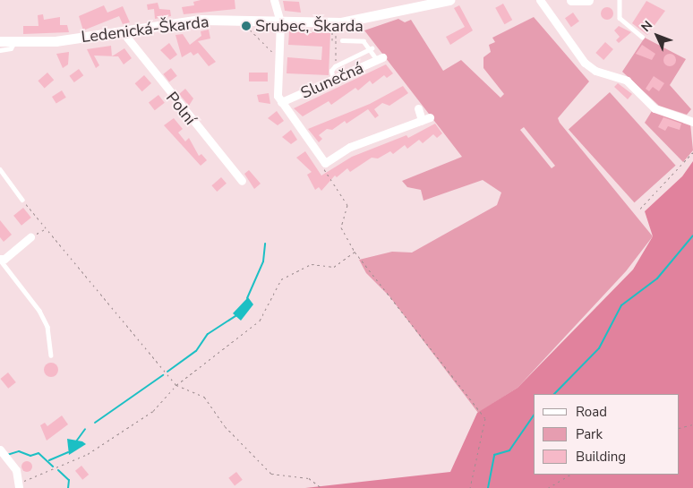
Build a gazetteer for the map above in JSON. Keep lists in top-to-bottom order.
{
  "streets": {
    "main road": ["Ledenická-Škarda"],
    "street": ["Slunečná", "Polní"]
  },
  "crossings": [
    ["Ledenická-Škarda", "Slunečná"],
    ["Ledenická-Škarda", "Polní"]
  ],
  "places": ["Srubec, Škarda"],
  "legend": ["Road", "Park", "Building"],
  "north": "top left"
}
